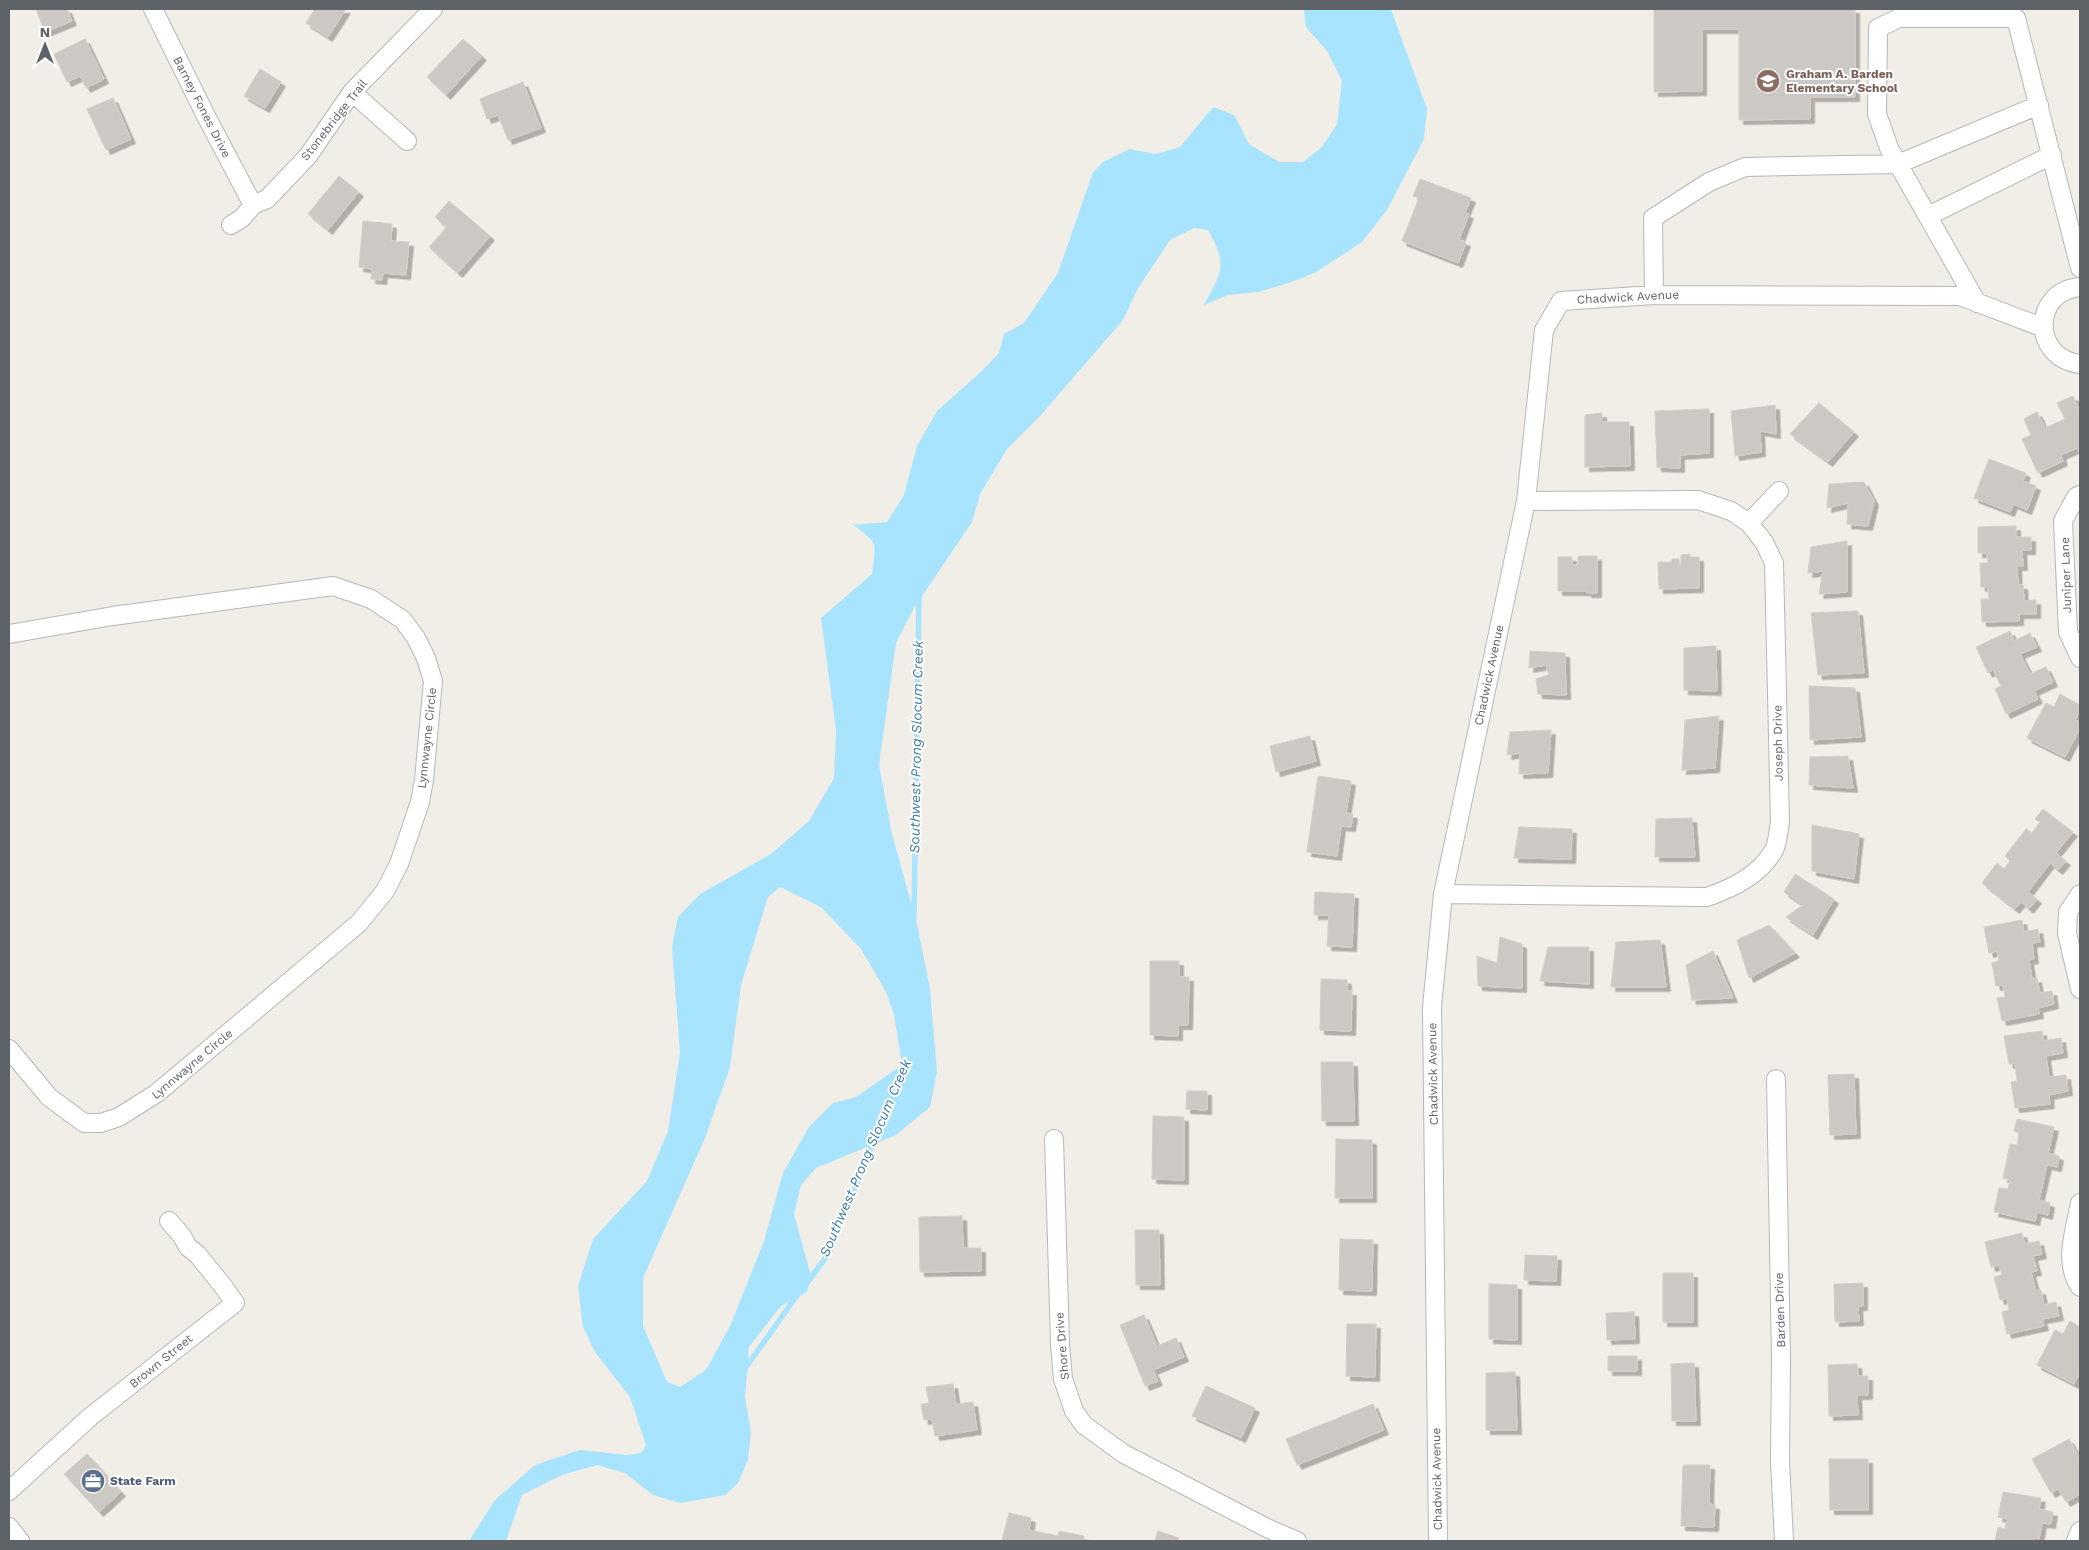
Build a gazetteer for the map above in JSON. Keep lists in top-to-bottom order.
{
  "streets": {
    "street": [
      "Barney Fones Drive",
      "Stonebridge Trail",
      "Chadwick Avenue",
      "Juniper Lane",
      "Lynnwayne Circle",
      "Joseph Drive",
      "Barden Drive",
      "Shore Drive",
      "Brown Street"
    ]
  },
  "crossings": [
    ["Barney Fones Drive", "Stonebridge Trail"],
    ["Chadwick Avenue", "Joseph Drive"]
  ],
  "water": ["Southwest Prong Slocum Creek"],
  "places": {
    "school or university": ["Graham A. Barden Elementary School"],
    "office": ["State Farm"]
  },
  "north": "top"
}
